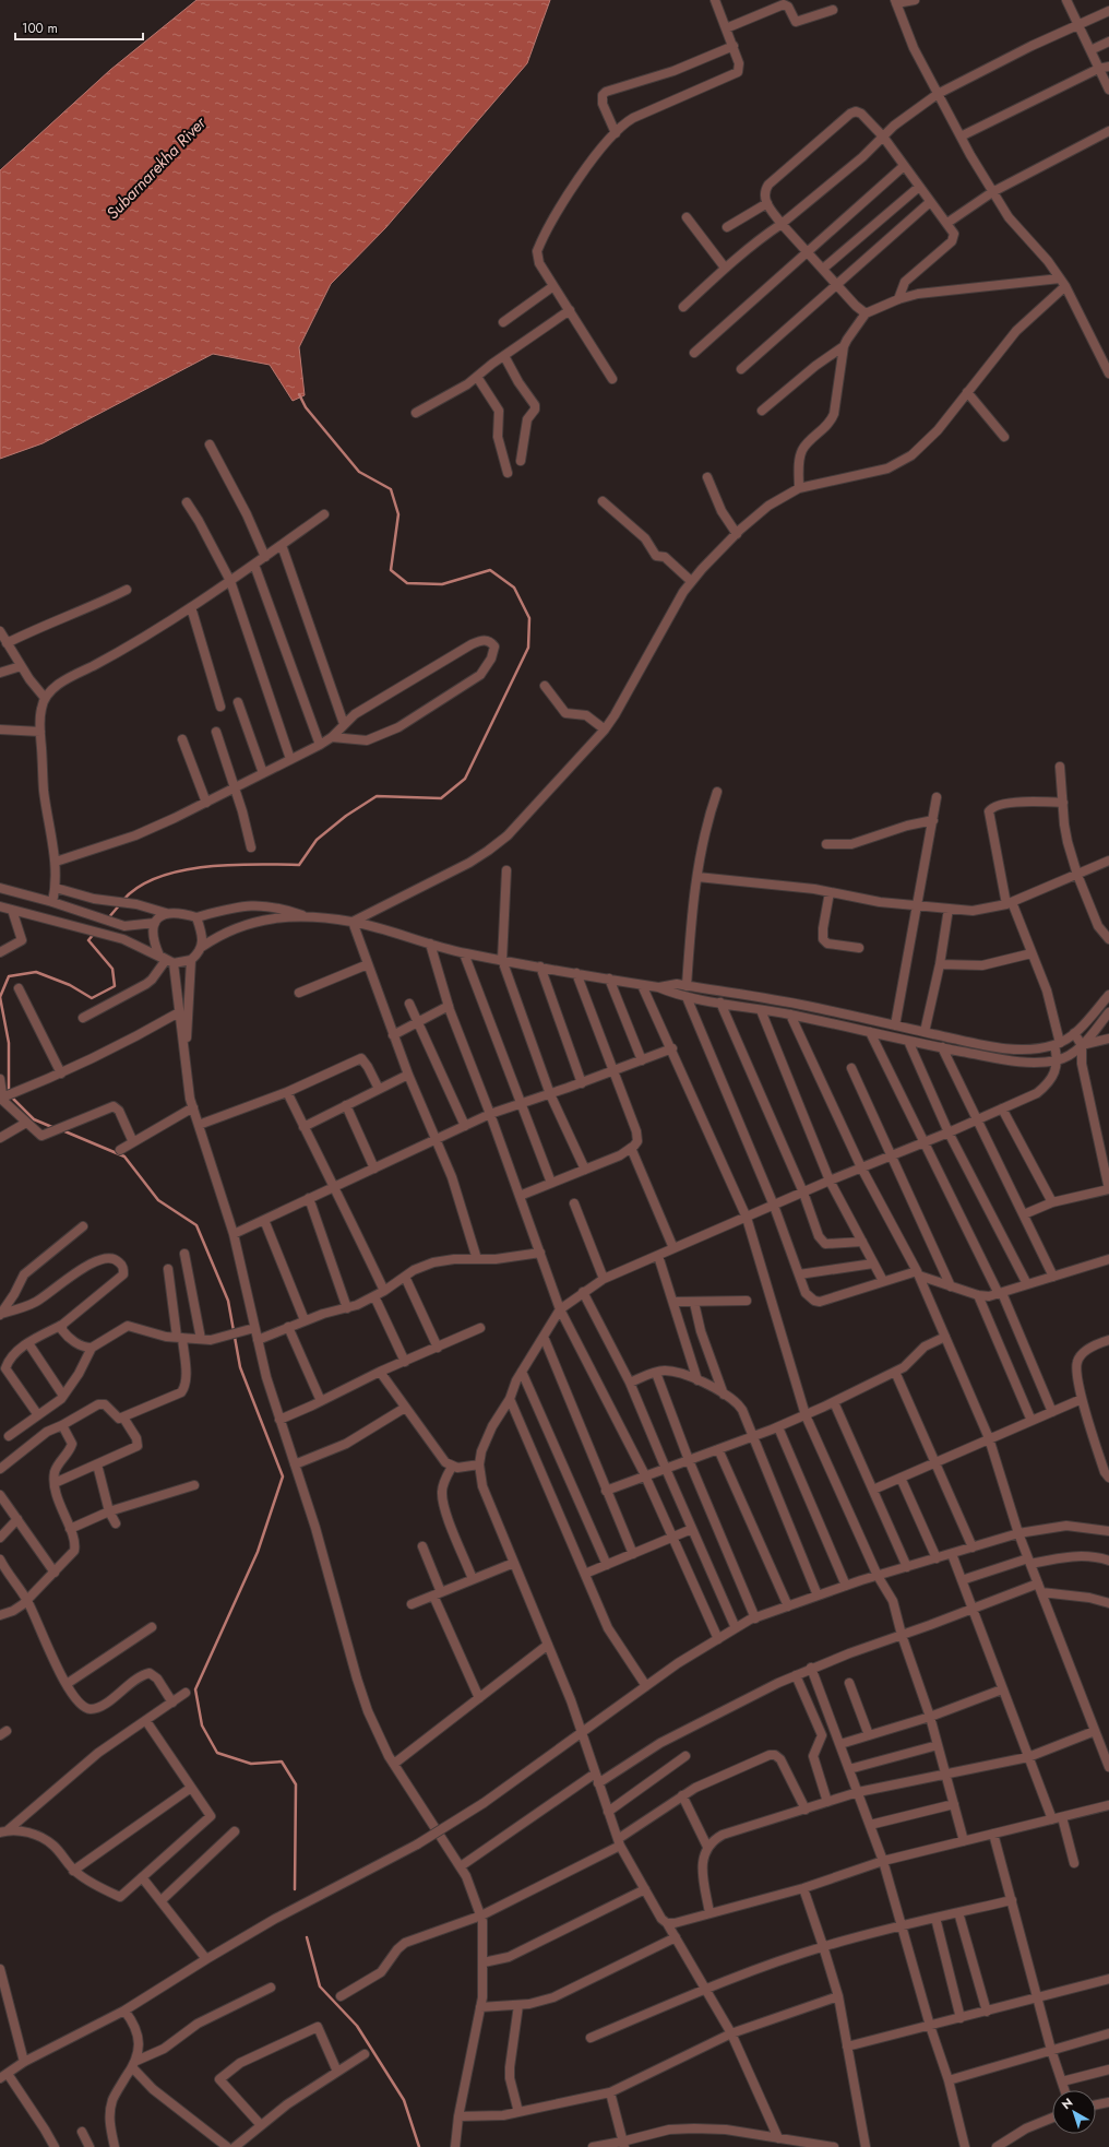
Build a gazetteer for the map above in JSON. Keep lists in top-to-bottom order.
{
  "water": ["Subarnarekha River"],
  "scale_bar": "100 m",
  "north": "top left"
}
